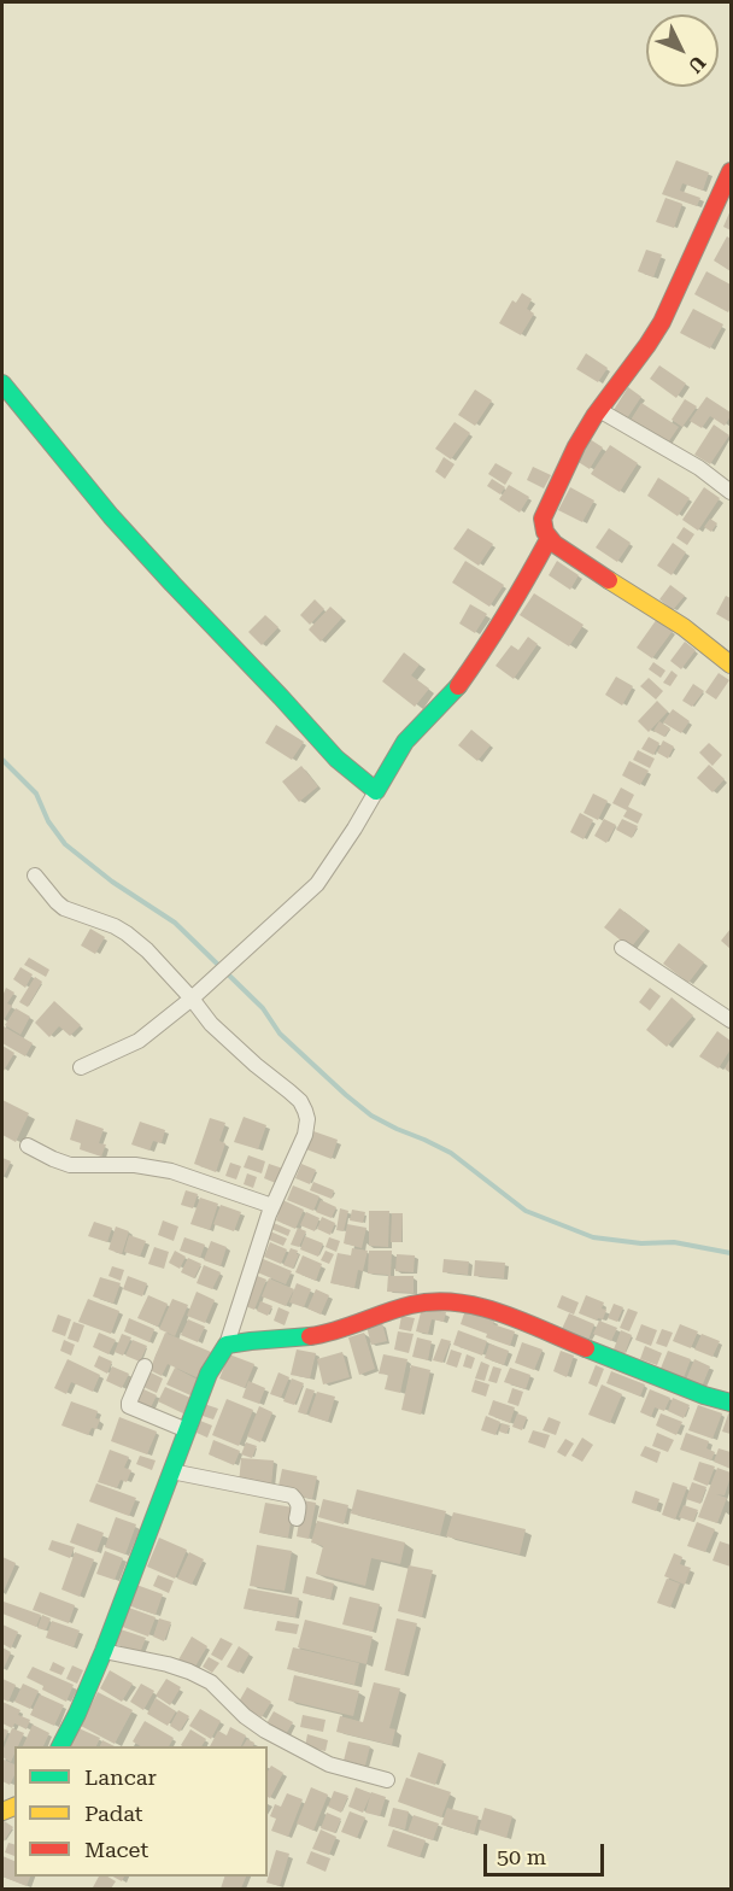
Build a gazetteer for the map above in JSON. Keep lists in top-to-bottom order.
{
  "legend": ["Lancar", "Padat", "Macet"],
  "scale_bar": "50 m",
  "north": "bottom right"
}
